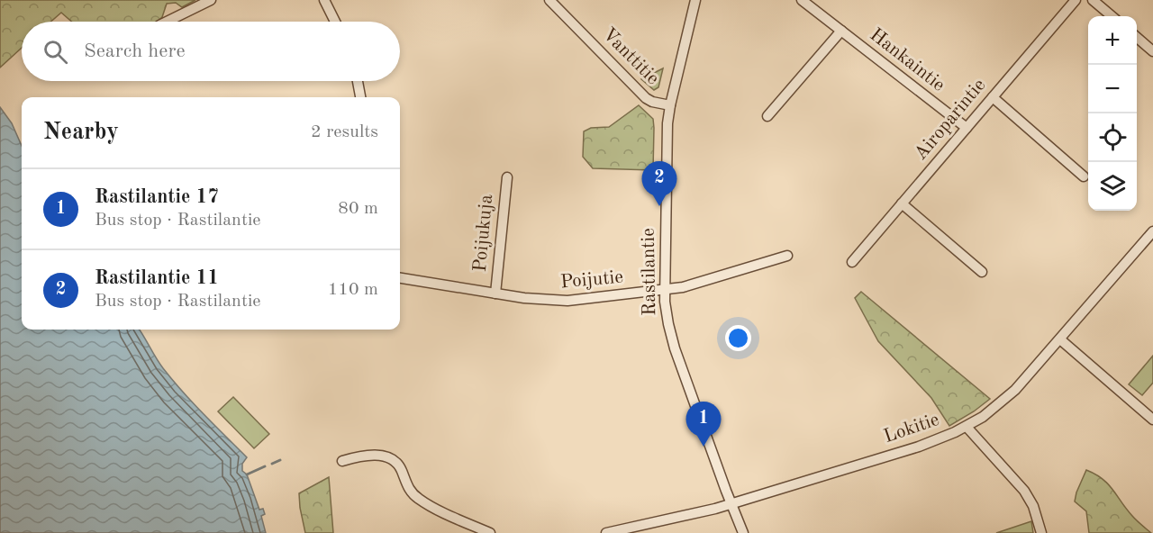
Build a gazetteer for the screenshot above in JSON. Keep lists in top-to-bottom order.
{
  "streets": {
    "street": [
      "Vanttitie",
      "Hankaintie",
      "Airoparintie",
      "Poijukuja",
      "Rastilantie",
      "Poijutie",
      "Lokitie"
    ]
  },
  "crossings": [
    ["Vanttitie", "Rastilantie"],
    ["Hankaintie", "Airoparintie"],
    ["Poijukuja", "Poijutie"],
    ["Rastilantie", "Poijutie"],
    ["Rastilantie", "Lokitie"]
  ],
  "page": {
    "map_buttons": ["+", "−"],
    "search": "Search here",
    "heading": ["Nearby", "2 results"],
    "pins": ["2", "1"],
    "list": [
      {
        "mark": "1",
        "name": "Rastilantie 17",
        "note": "Bus stop · Rastilantie",
        "value": "80 m"
      },
      {
        "mark": "2",
        "name": "Rastilantie 11",
        "note": "Bus stop · Rastilantie",
        "value": "110 m"
      }
    ]
  }
}
